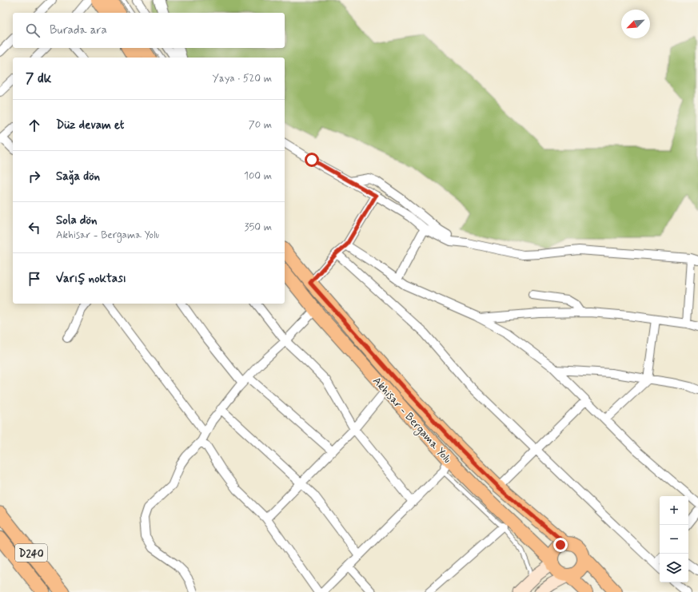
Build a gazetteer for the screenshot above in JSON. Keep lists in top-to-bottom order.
{
  "streets": {
    "highway": ["D240"],
    "main road": ["Akhisar - Bergama Yolu"]
  },
  "north": "bottom left",
  "page": {
    "search": "Burada ara",
    "heading": ["7 dk", "Yaya · 520 m"],
    "list": [
      ["Düz devam et", "70 m"],
      ["Sağa dön", "100 m"],
      ["Sola dön", "Akhisar - Bergama Yolu", "350 m"],
      "Varış noktası"
    ],
    "map_buttons": ["+", "−"]
  }
}
